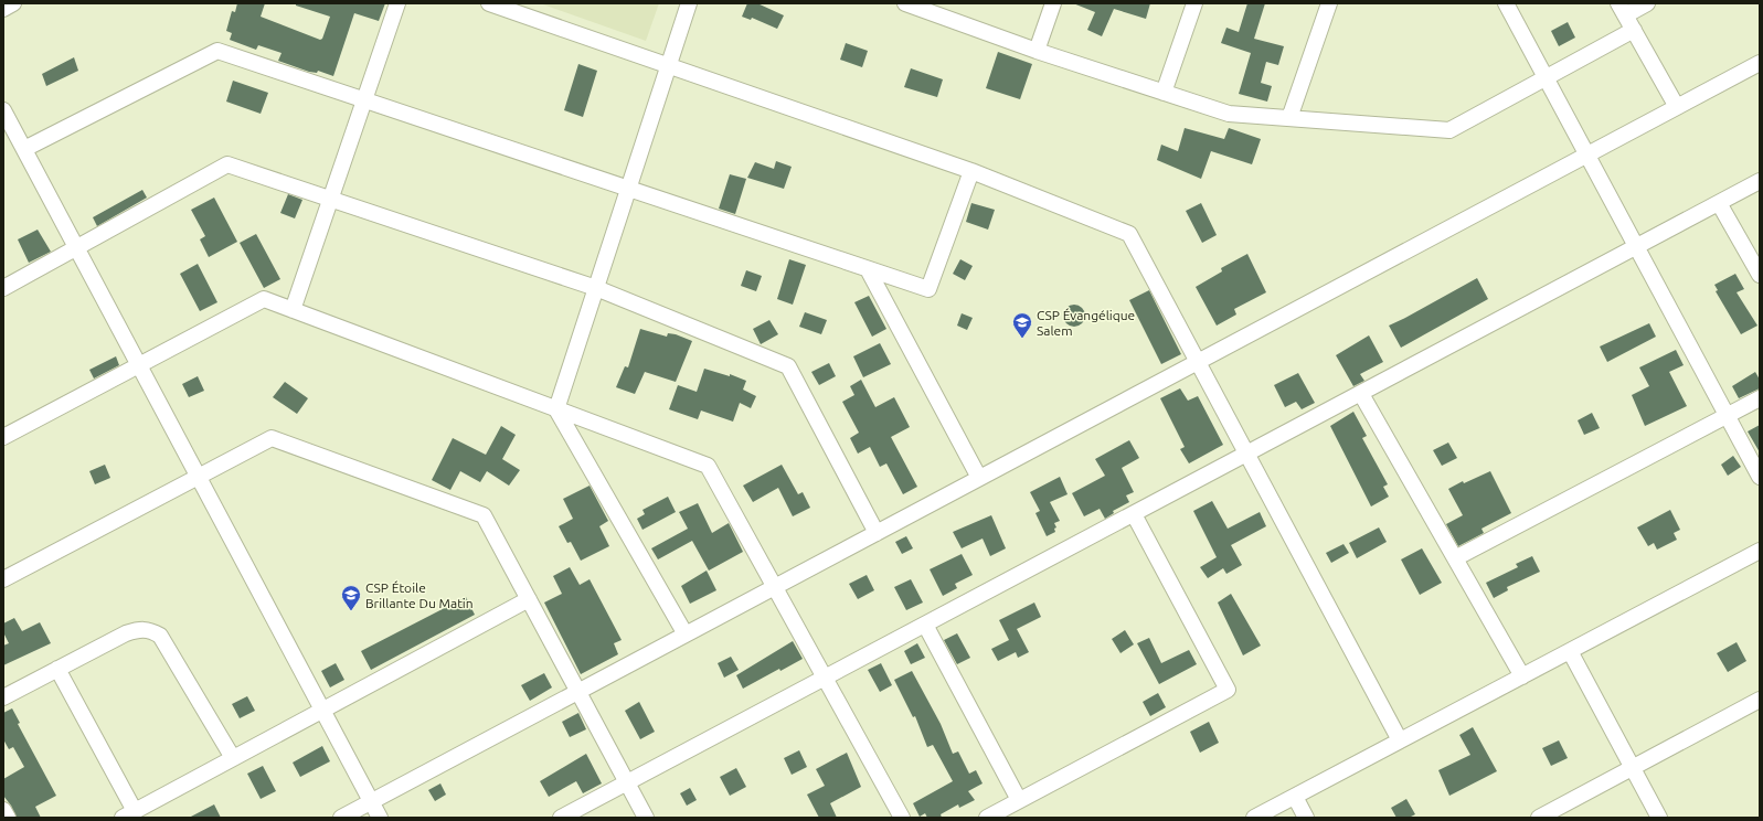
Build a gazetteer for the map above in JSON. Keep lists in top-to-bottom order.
{
  "places": {
    "school or university": ["CSP Évangélique Salem", "CSP Étoile Brillante Du Matin"]
  }
}
